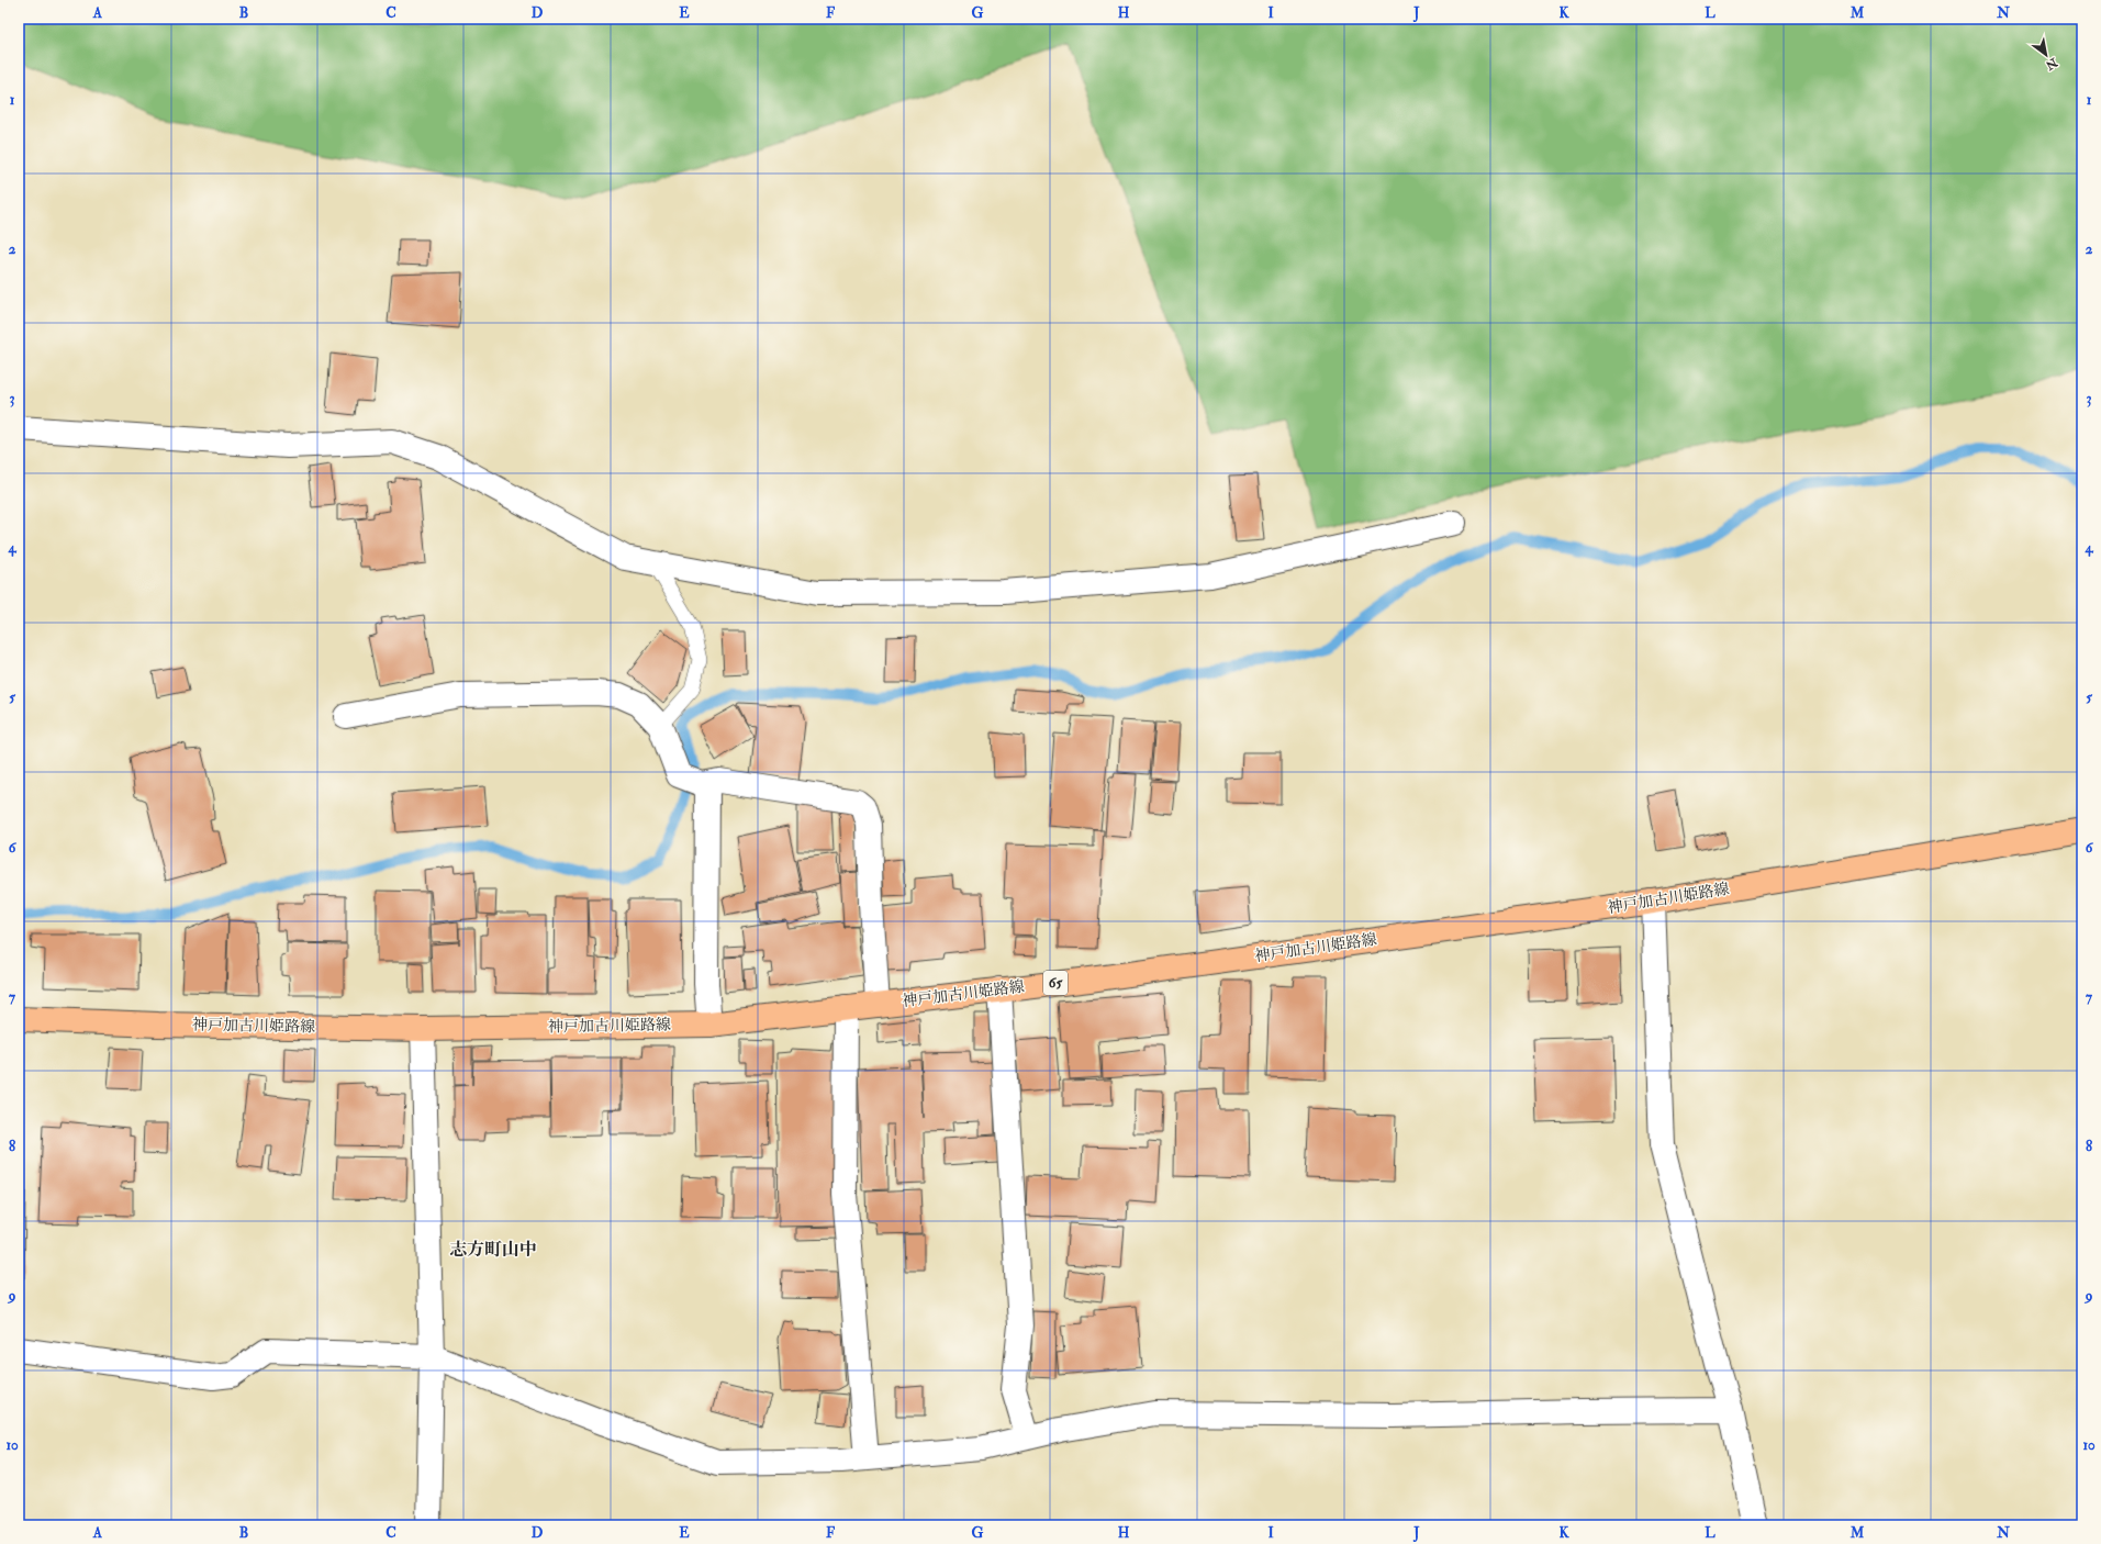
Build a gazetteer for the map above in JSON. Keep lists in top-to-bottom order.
{
  "streets": {
    "main road": ["神戸加古川姫路線", "65"]
  },
  "districts": ["志方町山中"],
  "north": "bottom right",
  "grid": {
    "columns": [
      "A",
      "B",
      "C",
      "D",
      "E",
      "F",
      "G",
      "H",
      "I",
      "J",
      "K",
      "L",
      "M",
      "N"
    ],
    "rows": [
      "1",
      "2",
      "3",
      "4",
      "5",
      "6",
      "7",
      "8",
      "9",
      "10"
    ]
  }
}
